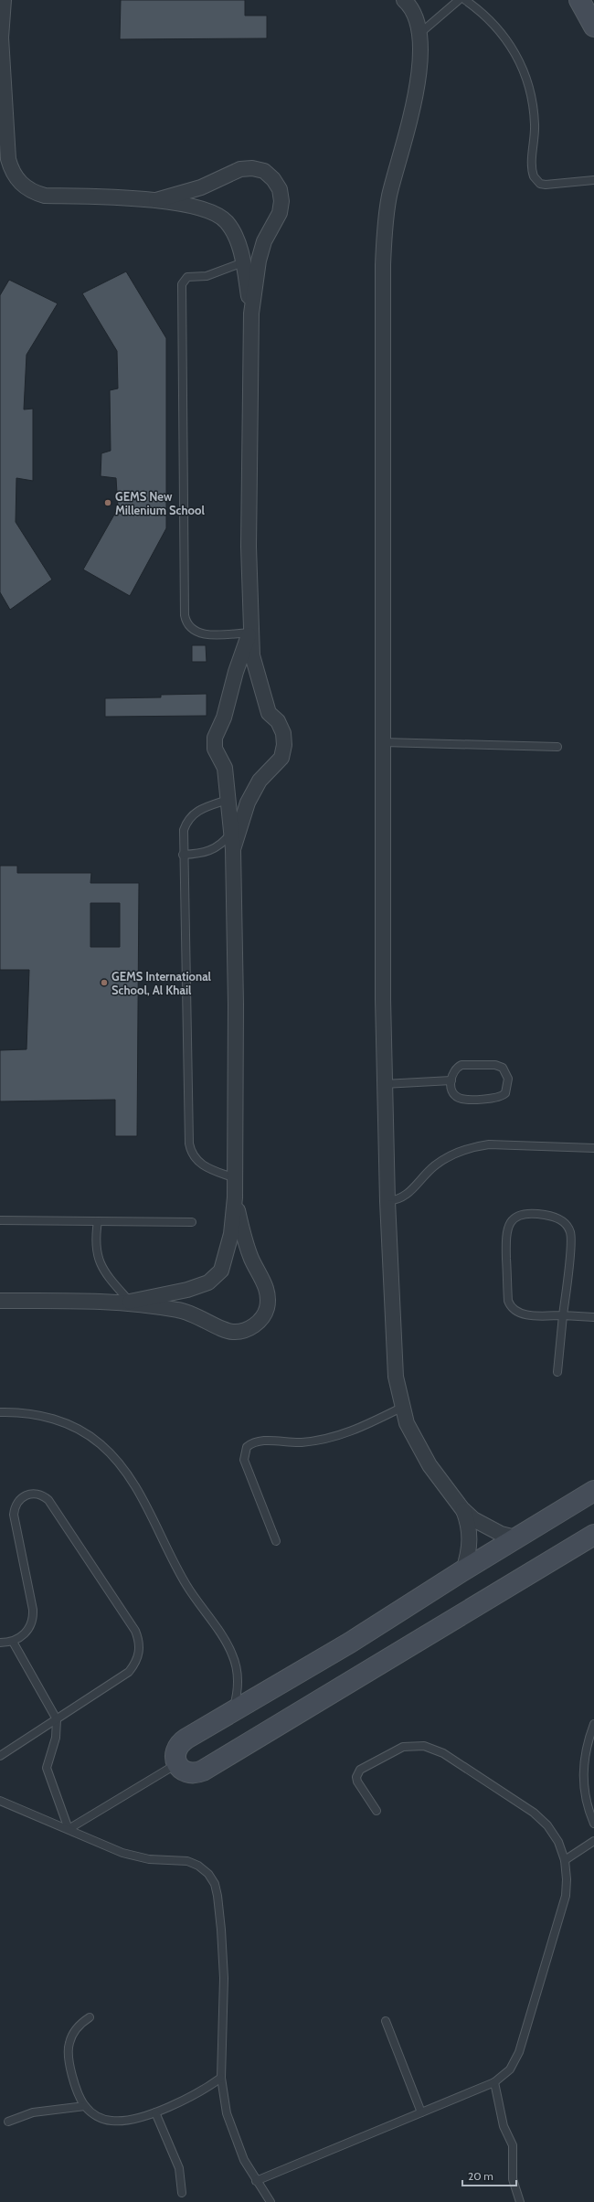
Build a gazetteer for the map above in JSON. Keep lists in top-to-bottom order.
{
  "places": ["GEMS New Millenium School", "GEMS International School, Al Khail"],
  "scale_bar": "20 m"
}
